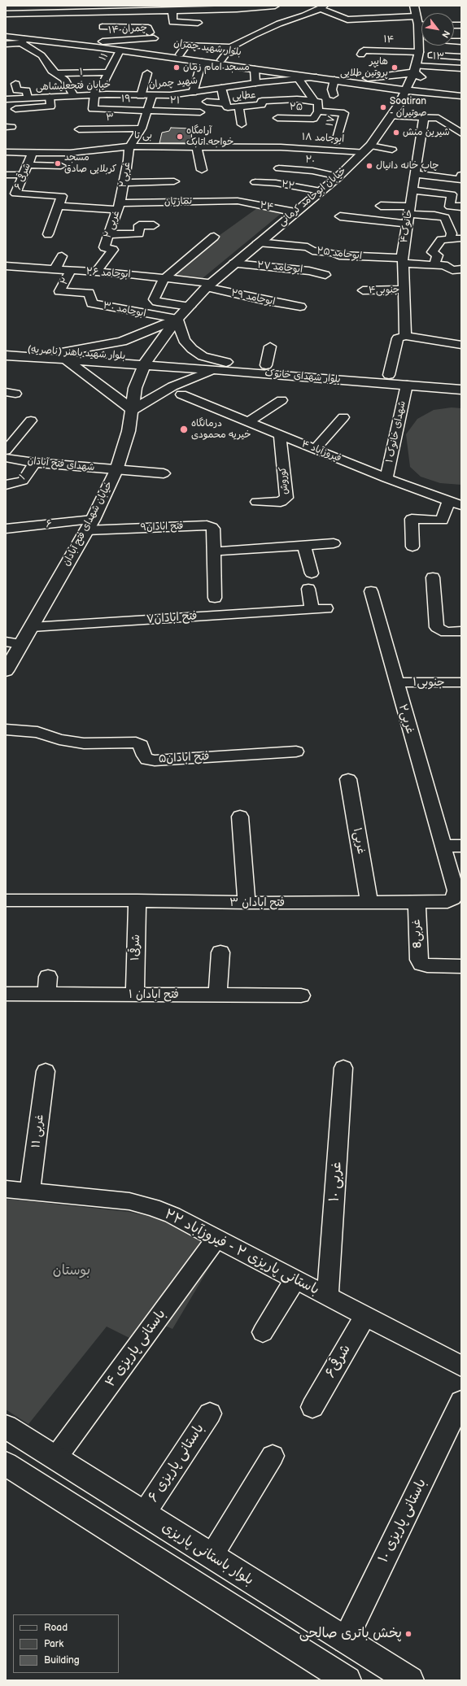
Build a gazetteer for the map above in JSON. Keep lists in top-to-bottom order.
{
  "streets": {
    "main road": [
      "بلوار شهید چمران",
      "شهید چمران",
      "خیابان فتحعلیشاهی",
      "خیابان ابوحامد کرمانی",
      "بلوار شهید باهنر (ناصریه)",
      "بلوار شهدای خانوک",
      "خیابان شهدای فتح آبادان",
      "بلوار باستانی پاریزی"
    ],
    "street": [
      "چمران ۱۴",
      "۱۴",
      "۱۱",
      "۱۳",
      "۱",
      "عطایی",
      "۱۹",
      "۲۱",
      "۲۵",
      "۳",
      "۱۷",
      "بی تا",
      "ابوحامد ۱۸",
      "۲۰",
      "غربی۲",
      "۶ شرقی",
      "۲۲",
      "نمازیان",
      "۲۴",
      "۲ غربی",
      "خانوک۴",
      "ابوحامد ۲۵",
      "ابوحامد ۲۷",
      "ابوحامد ۲۶",
      "۲",
      "جنوبی۴",
      "ابوحامد ۲۹",
      "ابوحامد ۳۰",
      "شهدای خانوک ۱",
      "فیروزآباد ۴",
      "شهدای فتح آبادان",
      "کوروش",
      "۶",
      "فتح ابادان۹",
      "فتح ابادان۷",
      "جنوبی۱",
      "فتح ابادان۵",
      "غربی۱",
      "فتح ابادان ۳",
      "غربی8",
      "شرقی۱",
      "فتح ابادان ۱",
      "غربی ۱۱",
      "غربی ۱۰",
      "باستانی پاریزی ۲ - فیروزآباد ۲۲",
      "باستانی پاریزی ۴",
      "شرقی۶",
      "باستانی پاریزی ۶",
      "باستانی پاریزی ۱۰"
    ]
  },
  "crossings": [
    ["چمران ۱۴", "بلوار شهید چمران"],
    ["۱۴", "خیابان ابوحامد کرمانی"],
    ["بلوار شهید چمران", "۱۱"],
    ["بلوار شهید چمران", "شهید چمران"],
    ["بلوار شهید چمران", "خیابان ابوحامد کرمانی"],
    ["۱۱", "۱"],
    ["۱۱", "خیابان فتحعلیشاهی"],
    ["۱۱", "۱۹"],
    ["۱۳", "خیابان ابوحامد کرمانی"],
    ["۱", "شهدای فتح آبادان"],
    ["شهید چمران", "خیابان فتحعلیشاهی"],
    ["شهید چمران", "عطایی"],
    ["خیابان فتحعلیشاهی", "۱۹"],
    ["عطایی", "۲۵"],
    ["۱۹", "۲۱"],
    ["۲۵", "۱۷"],
    ["۳", "بی تا"],
    ["بی تا", "ابوحامد ۱۸"],
    ["بی تا", "۲۰"],
    ["بی تا", "غربی۲"],
    ["بی تا", "۶ شرقی"],
    ["ابوحامد ۱۸", "۲۰"],
    ["ابوحامد ۱۸", "خیابان ابوحامد کرمانی"],
    ["۲۰", "خیابان ابوحامد کرمانی"],
    ["غربی۲", "نمازیان"],
    ["غربی۲", "۲ غربی"],
    ["غربی۲", "جنوبی۱"],
    ["غربی۲", "فتح ابادان ۳"],
    ["۶ شرقی", "نمازیان"],
    ["۲۲", "خیابان ابوحامد کرمانی"],
    ["خیابان ابوحامد کرمانی", "۲۴"],
    ["خیابان ابوحامد کرمانی", "ابوحامد ۲۵"],
    ["خیابان ابوحامد کرمانی", "ابوحامد ۲۷"],
    ["خیابان ابوحامد کرمانی", "ابوحامد ۲۶"],
    ["خیابان ابوحامد کرمانی", "ابوحامد ۲۹"],
    ["خیابان ابوحامد کرمانی", "ابوحامد ۳۰"],
    ["خیابان ابوحامد کرمانی", "بلوار شهید باهنر (ناصریه)"],
    ["خیابان ابوحامد کرمانی", "بلوار شهدای خانوک"],
    ["خیابان ابوحامد کرمانی", "خیابان شهدای فتح آبادان"],
    ["نمازیان", "۲۴"],
    ["نمازیان", "۲ غربی"],
    ["۲ غربی", "ابوحامد ۲۶"],
    ["خانوک۴", "ابوحامد ۲۵"],
    ["خانوک۴", "جنوبی۴"],
    ["ابوحامد ۲۶", "۲"],
    ["ابوحامد ۲۶", "ابوحامد ۲۹"],
    ["۲", "ابوحامد ۳۰"],
    ["بلوار شهید باهنر (ناصریه)", "بلوار شهدای خانوک"],
    ["بلوار شهید باهنر (ناصریه)", "خیابان شهدای فتح آبادان"],
    ["بلوار شهدای خانوک", "شهدای خانوک ۱"],
    ["بلوار شهدای خانوک", "خیابان شهدای فتح آبادان"],
    ["شهدای خانوک ۱", "فیروزآباد ۴"],
    ["فیروزآباد ۴", "کوروش"],
    ["شهدای فتح آبادان", "خیابان شهدای فتح آبادان"],
    ["خیابان شهدای فتح آبادان", "۶"],
    ["خیابان شهدای فتح آبادان", "فتح ابادان۹"],
    ["خیابان شهدای فتح آبادان", "فتح ابادان۷"],
    ["۶", "فتح ابادان۹"],
    ["غربی۱", "فتح ابادان ۳"],
    ["فتح ابادان ۳", "غربی8"],
    ["فتح ابادان ۳", "شرقی۱"],
    ["شرقی۱", "فتح ابادان ۱"],
    ["غربی ۱۱", "باستانی پاریزی ۲ - فیروزآباد ۲۲"],
    ["غربی ۱۰", "باستانی پاریزی ۲ - فیروزآباد ۲۲"],
    ["باستانی پاریزی ۲ - فیروزآباد ۲۲", "باستانی پاریزی ۴"],
    ["باستانی پاریزی ۲ - فیروزآباد ۲۲", "شرقی۶"],
    ["باستانی پاریزی ۴", "بلوار باستانی پاریزی"],
    ["باستانی پاریزی ۶", "بلوار باستانی پاریزی"],
    ["باستانی پاریزی ۱۰", "بلوار باستانی پاریزی"]
  ],
  "parks": ["بوستان"],
  "places": [
    "مسجد امام زمان",
    "هایپر پروتین طلایی",
    "Soatiran - صوتیران",
    "شیرین منش",
    "آرامگاه خواجه اتابک",
    "مسجد کربلایی صادق",
    "چاپ خانه دانیال",
    "درمانگاه خیریه محمودی",
    "پخش باتری صالحی"
  ],
  "legend": ["Road", "Park", "Building"],
  "north": "bottom right"
}
